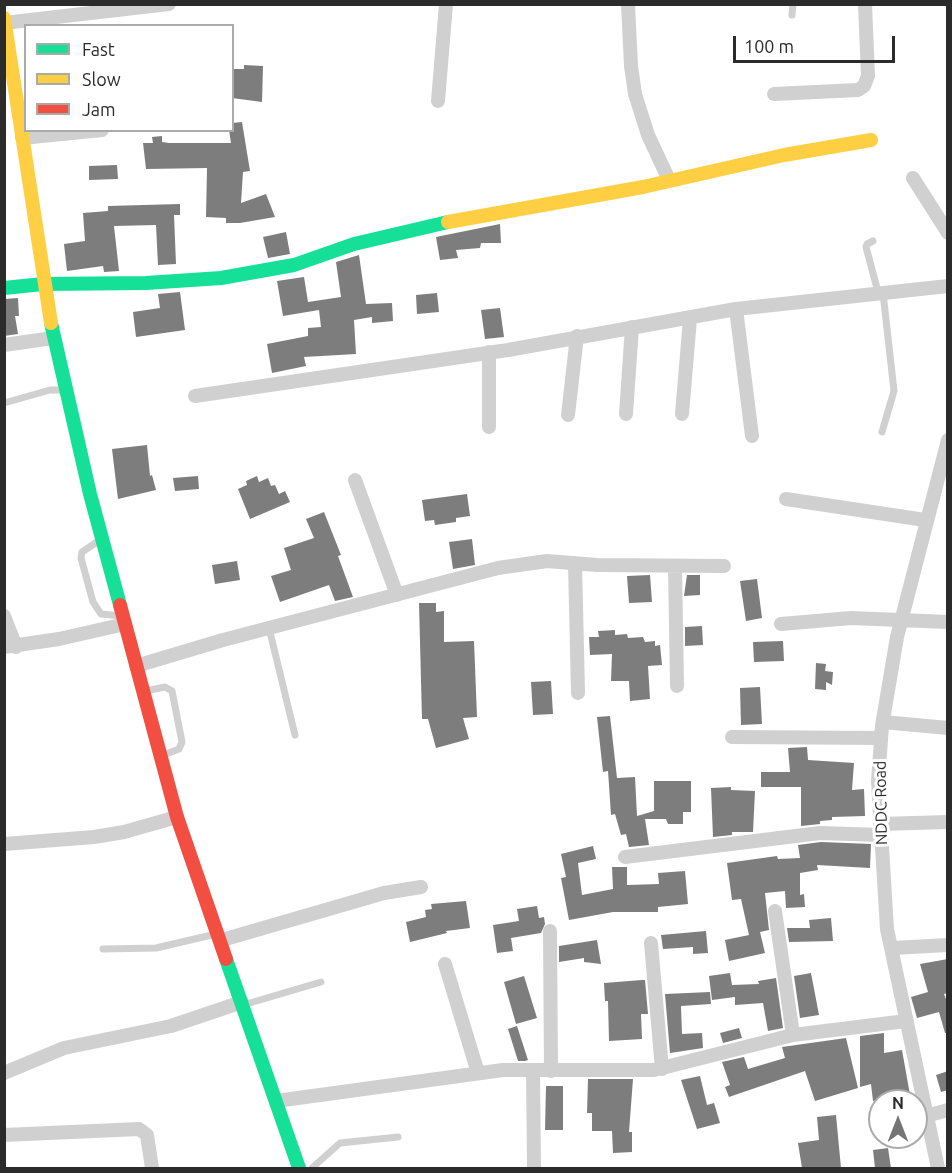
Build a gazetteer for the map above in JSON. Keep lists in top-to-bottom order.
{
  "streets": {
    "street": ["NDDC Road"]
  },
  "legend": ["Fast", "Slow", "Jam"],
  "scale_bar": "100 m",
  "north": "top"
}
